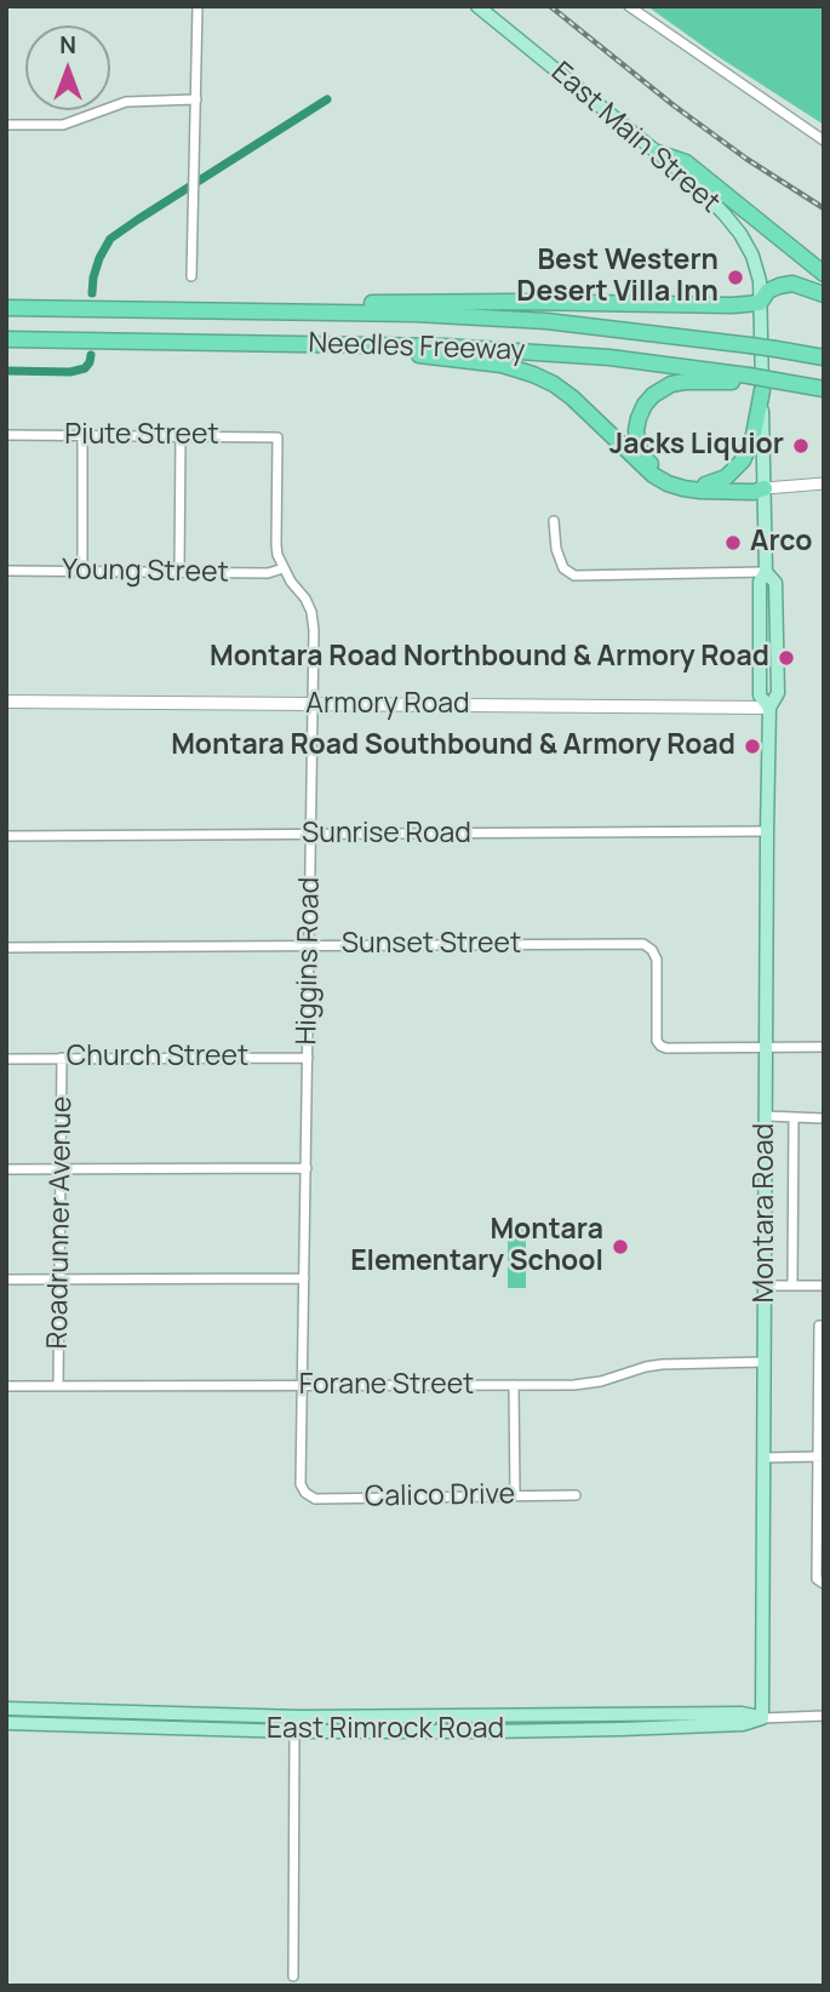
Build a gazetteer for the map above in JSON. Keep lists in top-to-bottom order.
{
  "streets": {
    "highway": ["Needles Freeway"],
    "main road": [
      "East Main Street",
      "Armory Road",
      "Montara Road",
      "East Rimrock Road"
    ],
    "street": [
      "Piute Street",
      "Young Street",
      "Sunrise Road",
      "Sunset Street",
      "Higgins Road",
      "Church Street",
      "Roadrunner Avenue",
      "Forane Street",
      "Calico Drive"
    ]
  },
  "crossings": [
    ["East Main Street", "Needles Freeway"],
    ["East Main Street", "Montara Road"],
    ["Piute Street", "Higgins Road"],
    ["Young Street", "Higgins Road"],
    ["Armory Road", "Higgins Road"],
    ["Armory Road", "Montara Road"],
    ["Sunrise Road", "Higgins Road"],
    ["Sunrise Road", "Montara Road"],
    ["Sunset Street", "Higgins Road"],
    ["Sunset Street", "Montara Road"],
    ["Higgins Road", "Church Street"],
    ["Higgins Road", "Forane Street"],
    ["Higgins Road", "Calico Drive"],
    ["Church Street", "Roadrunner Avenue"],
    ["Montara Road", "Forane Street"],
    ["Montara Road", "East Rimrock Road"],
    ["Roadrunner Avenue", "Forane Street"]
  ],
  "places": [
    "Best Western Desert Villa Inn",
    "Jacks Liquior",
    "Arco",
    "Montara Road Northbound & Armory Road",
    "Montara Road Southbound & Armory Road",
    "Montara Elementary School"
  ],
  "north": "top"
}
